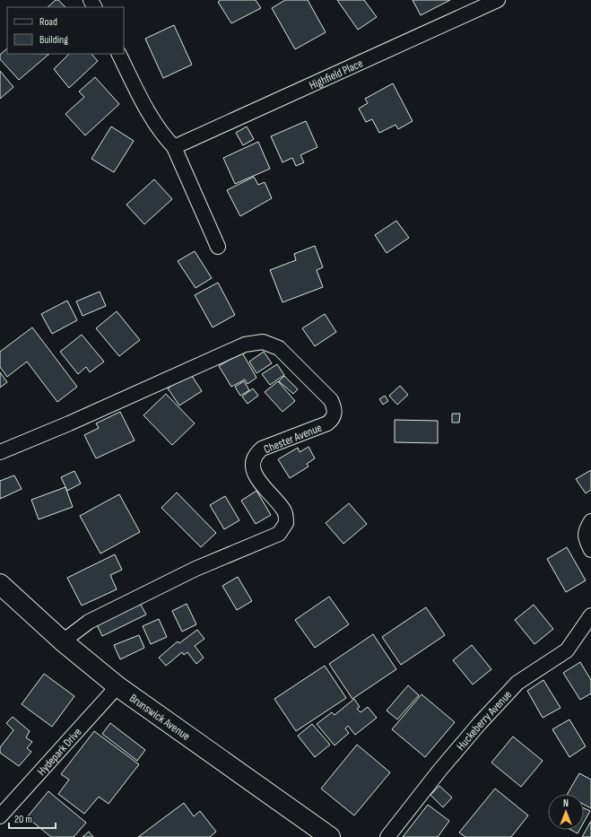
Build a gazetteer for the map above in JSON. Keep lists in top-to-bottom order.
{
  "streets": {
    "main road": ["Brunswick Avenue"],
    "street": [
      "Highfield Place",
      "Chester Avenue",
      "Huckeberry Avenue",
      "Hydepark Drive"
    ]
  },
  "crossings": [
    ["Chester Avenue", "Brunswick Avenue"],
    ["Brunswick Avenue", "Hydepark Drive"]
  ],
  "legend": ["Road", "Building"],
  "scale_bar": "20 m",
  "north": "top"
}
